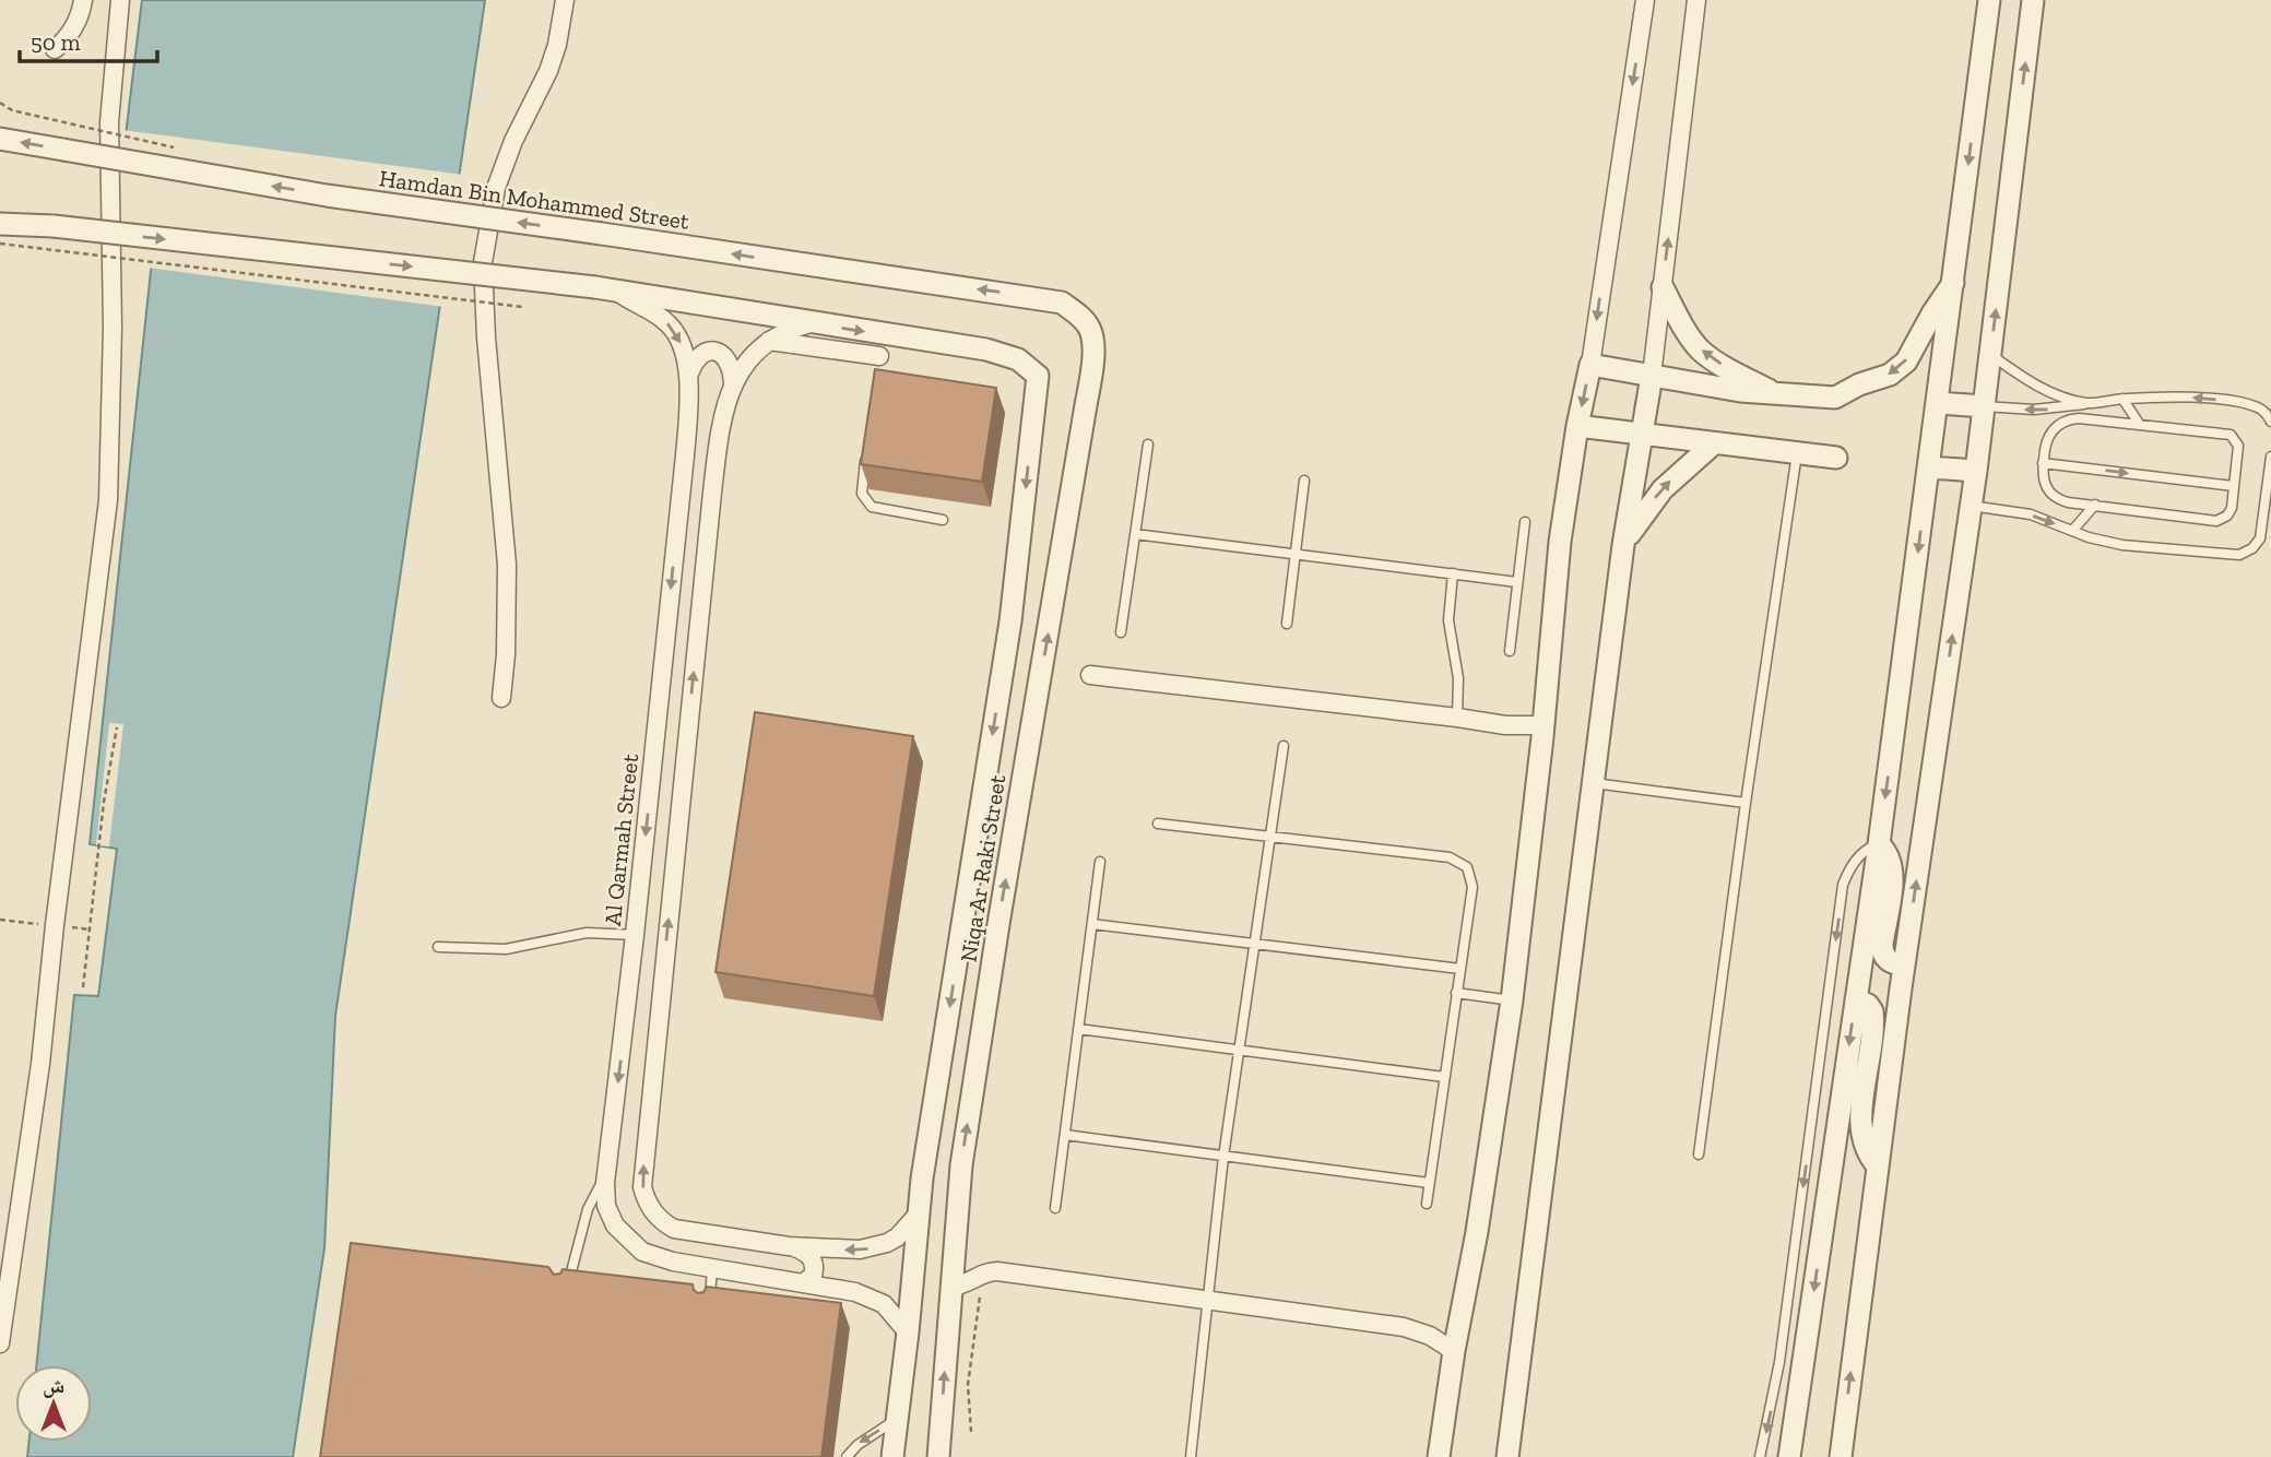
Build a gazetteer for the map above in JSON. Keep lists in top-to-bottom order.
{
  "streets": {
    "street": ["Hamdan Bin Mohammed Street", "Al Qarmah Street", "Niqa Ar Raki Street"]
  },
  "crossings": [
    ["Hamdan Bin Mohammed Street", "Niqa Ar Raki Street"],
    ["Al Qarmah Street", "Niqa Ar Raki Street"]
  ],
  "one_way": ["Al Qarmah Street"],
  "scale_bar": "50 m",
  "north": "top"
}
